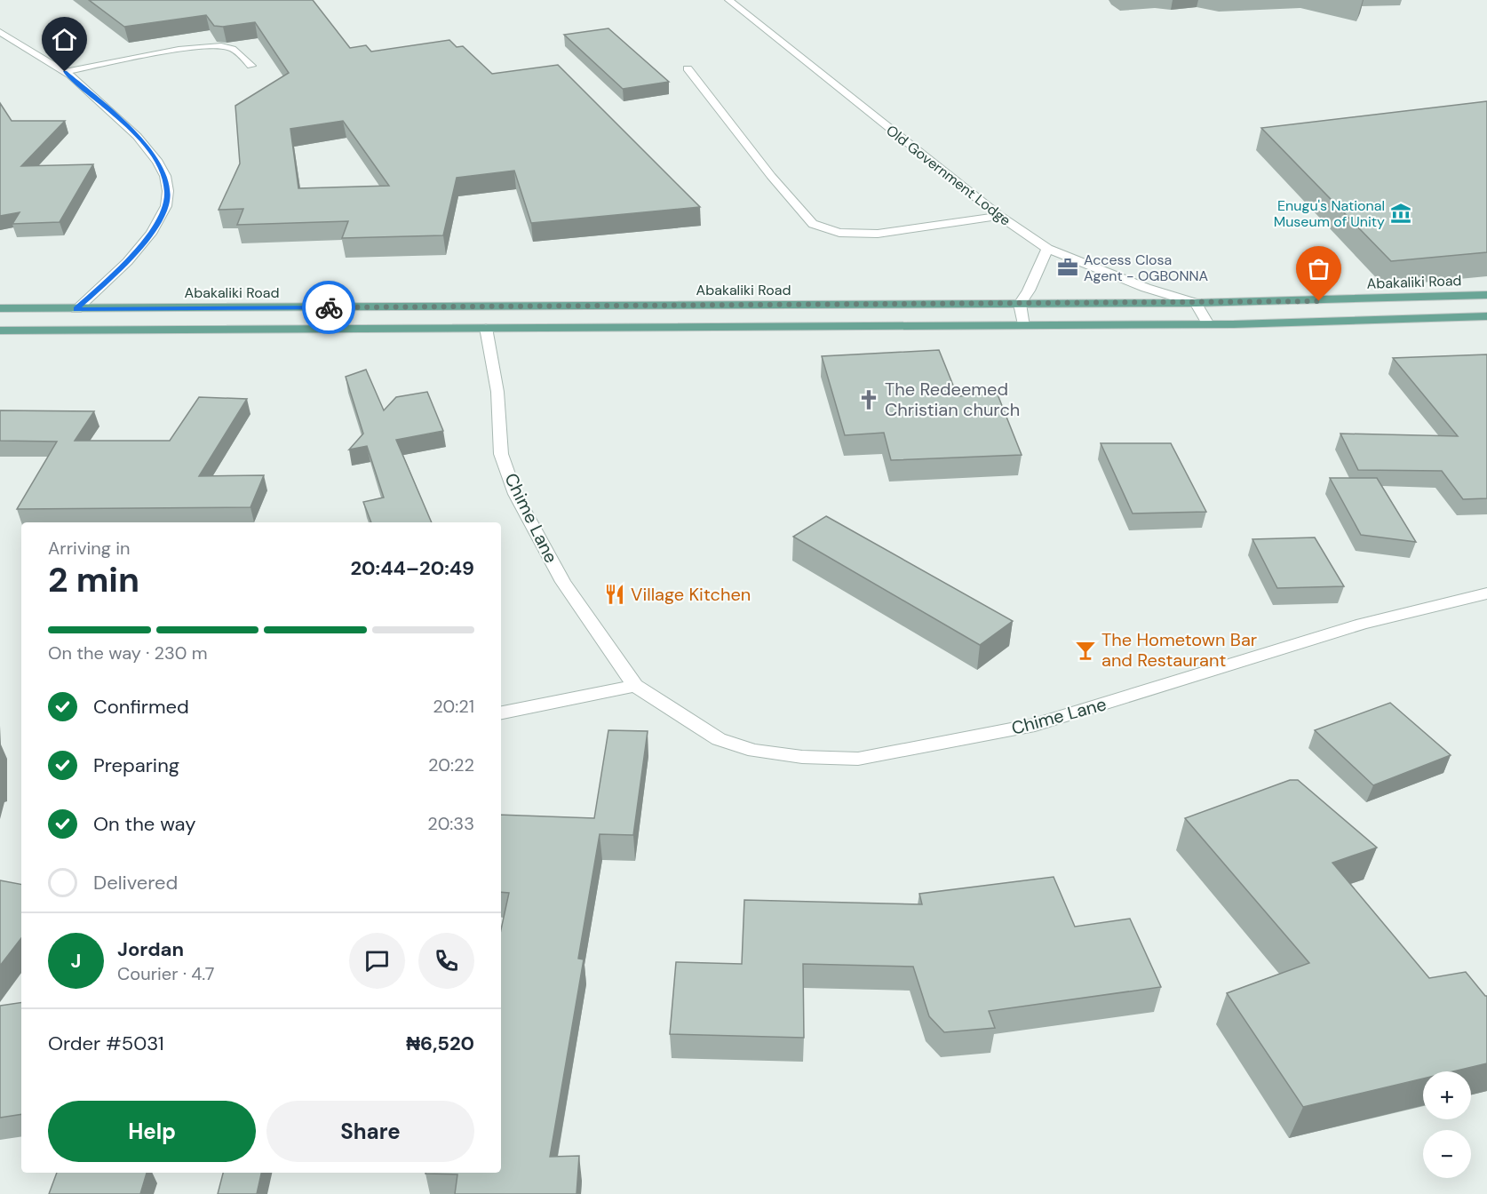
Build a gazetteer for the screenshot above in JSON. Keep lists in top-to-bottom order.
{
  "streets": {
    "main road": ["Abakaliki Road"],
    "street": ["Old Government Lodge", "Chime Lane"]
  },
  "crossings": [
    ["Old Government Lodge", "Abakaliki Road"]
  ],
  "places": {
    "museum": ["Enugu's National Museum of Unity"],
    "office": ["Access Closa Agent - OGBONNA"],
    "church": ["The Redeemed Christian church"],
    "restaurant": ["Village Kitchen"],
    "bar": ["The Hometown Bar and Restaurant"]
  },
  "page": {
    "heading": ["2 min", "Arriving in", "20:44–20:49"],
    "panel": [
      "Jordan",
      "Courier · 4.7",
      "Order #5031",
      "₦6,520"
    ],
    "bar": "On the way · 230 m",
    "list": [
      ["Confirmed", "20:21"],
      ["Preparing", "20:22"],
      ["On the way", "20:33"],
      "Delivered"
    ],
    "round": "J",
    "map_buttons": ["+", "−"],
    "buttons": ["Help", "Share"]
  }
}
